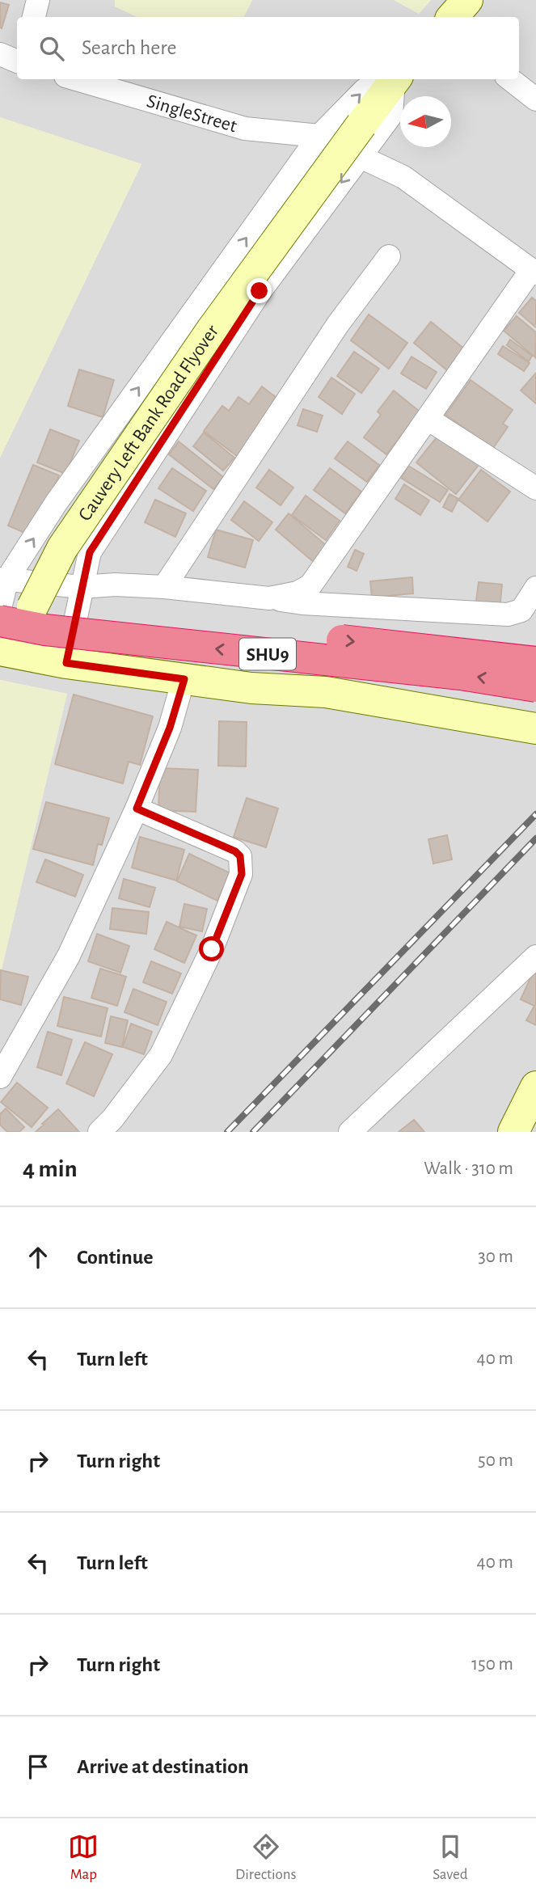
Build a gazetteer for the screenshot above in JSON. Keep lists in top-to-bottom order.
{
  "streets": {
    "highway": ["SHU9"],
    "main road": ["Cauvery Left Bank Road Flyover"],
    "street": ["SingleStreet"]
  },
  "crossings": [
    ["Cauvery Left Bank Road Flyover", "SHU9"]
  ],
  "north": "left",
  "page": {
    "search": "Search here",
    "heading": ["4 min", "Walk · 310 m"],
    "list": [
      ["Continue", "30 m"],
      ["Turn left", "40 m"],
      ["Turn right", "50 m"],
      ["Turn left", "40 m"],
      ["Turn right", "150 m"],
      "Arrive at destination"
    ],
    "nav": ["Map", "Directions", "Saved"]
  }
}
